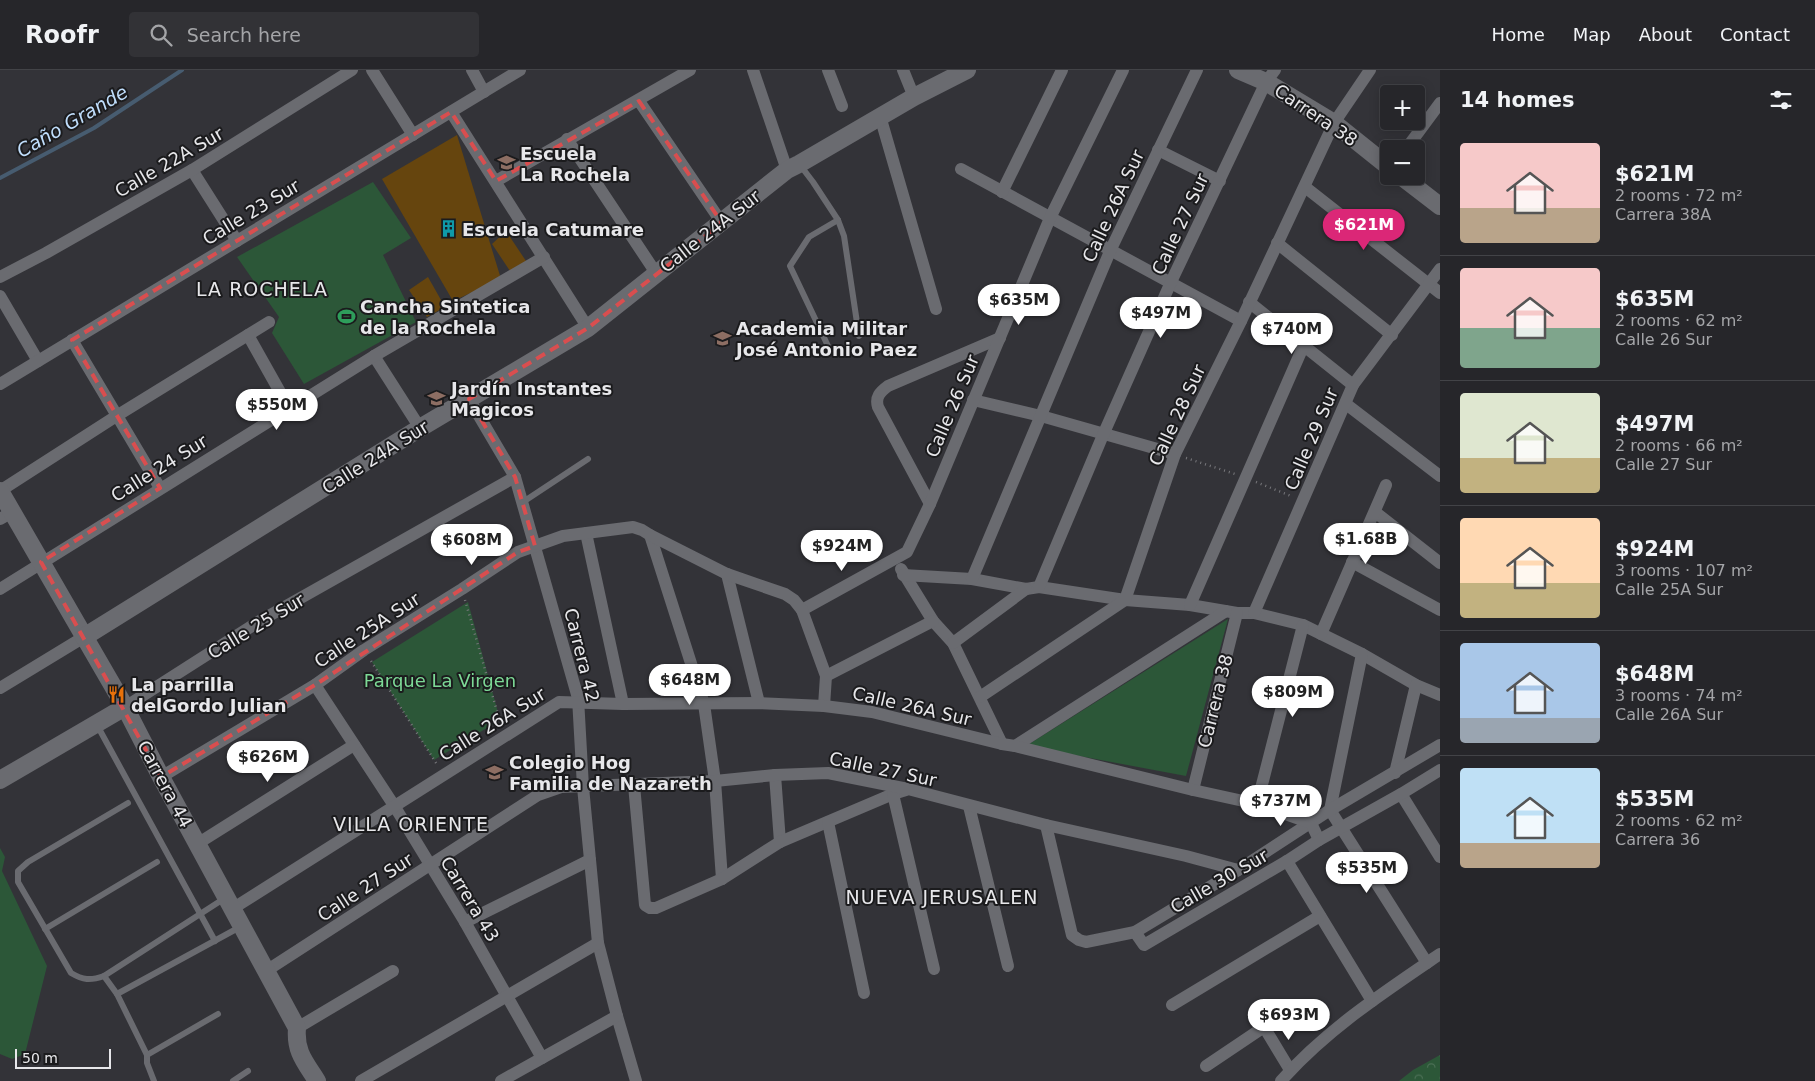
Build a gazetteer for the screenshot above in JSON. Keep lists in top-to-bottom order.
{
  "streets": {
    "street": [
      "Carrera 38",
      "Calle 22A Sur",
      "Calle 26A Sur",
      "Calle 23 Sur",
      "Calle 27 Sur",
      "Calle 24A Sur",
      "Calle 26 Sur",
      "Calle 28 Sur",
      "Calle 29 Sur",
      "Calle 24 Sur",
      "Calle 25 Sur",
      "Calle 25A Sur",
      "Carrera 42",
      "Carrera 44",
      "Calle 30 Sur",
      "Carrera 43"
    ]
  },
  "crossings": [
    ["Carrera 38", "Calle 26A Sur"],
    ["Carrera 38", "Calle 27 Sur"],
    ["Carrera 38", "Calle 28 Sur"],
    ["Calle 26A Sur", "Carrera 42"],
    ["Calle 26A Sur", "Carrera 44"],
    ["Calle 26A Sur", "Calle 30 Sur"],
    ["Calle 26A Sur", "Carrera 43"],
    ["Calle 27 Sur", "Carrera 42"],
    ["Calle 27 Sur", "Carrera 44"],
    ["Calle 27 Sur", "Calle 30 Sur"],
    ["Calle 27 Sur", "Carrera 43"],
    ["Calle 24A Sur", "Carrera 42"],
    ["Calle 24A Sur", "Carrera 44"],
    ["Calle 24 Sur", "Carrera 44"],
    ["Calle 25 Sur", "Carrera 42"],
    ["Calle 25 Sur", "Carrera 44"],
    ["Calle 25A Sur", "Carrera 42"],
    ["Calle 25A Sur", "Carrera 44"],
    ["Calle 25A Sur", "Carrera 43"]
  ],
  "districts": ["LA ROCHELA", "VILLA ORIENTE", "NUEVA JERUSALEN"],
  "water": ["Caño Grande"],
  "parks": ["Parque La Virgen"],
  "places": {
    "school or university": [
      "Escuela La Rochela",
      "Academia Militar José Antonio Paez",
      "Jardín Instantes Magicos",
      "Colegio Hog Familia de Nazareth"
    ],
    "building": ["Escuela Catumare"],
    "sports": ["Cancha Sintetica de la Rochela"],
    "restaurant": ["La parrilla delGordo Julian"]
  },
  "scale_bar": "50 m",
  "page": {
    "header": "Roofr",
    "search": "Search here",
    "nav": [
      "Home",
      "Map",
      "About",
      "Contact"
    ],
    "heading": "14 homes",
    "map_buttons": ["+", "−"],
    "list": [
      {
        "name": "$621M",
        "note": "2 rooms · 72 m² · Carrera 38A"
      },
      {
        "name": "$635M",
        "note": "2 rooms · 62 m² · Calle 26 Sur"
      },
      {
        "name": "$497M",
        "note": "2 rooms · 66 m² · Calle 27 Sur"
      },
      {
        "name": "$924M",
        "note": "3 rooms · 107 m² · Calle 25A Sur"
      },
      {
        "name": "$648M",
        "note": "3 rooms · 74 m² · Calle 26A Sur"
      },
      {
        "name": "$535M",
        "note": "2 rooms · 62 m² · Carrera 36"
      }
    ],
    "price": [
      "$621M",
      "$635M",
      "$497M",
      "$740M",
      "$550M",
      "$1.68B",
      "$608M",
      "$924M",
      "$648M",
      "$809M",
      "$626M",
      "$737M",
      "$535M",
      "$693M"
    ],
    "scale": "50 m"
  }
}
